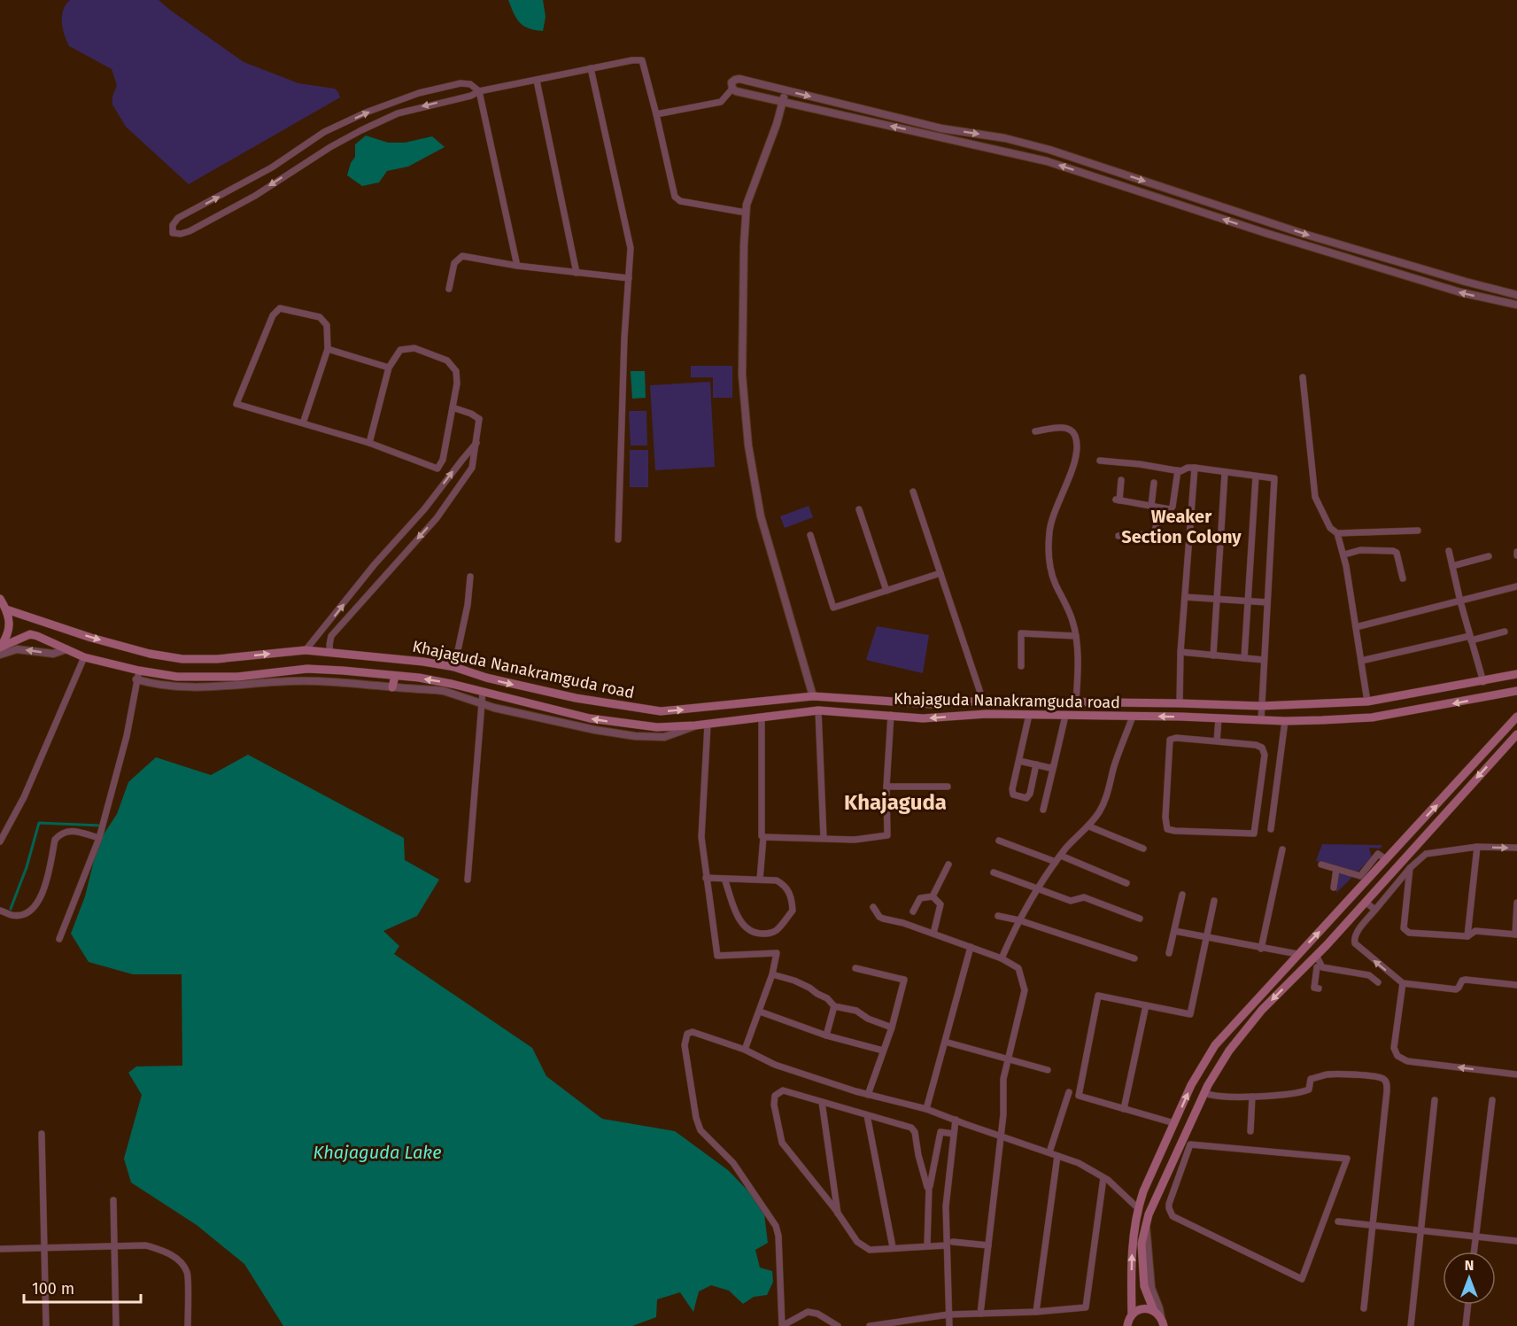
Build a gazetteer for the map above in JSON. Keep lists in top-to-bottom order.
{
  "streets": {
    "main road": ["Khajaguda Nanakramguda road"]
  },
  "districts": ["Weaker Section Colony", "Khajaguda"],
  "water": ["Khajaguda Lake"],
  "scale_bar": "100 m",
  "north": "top"
}
